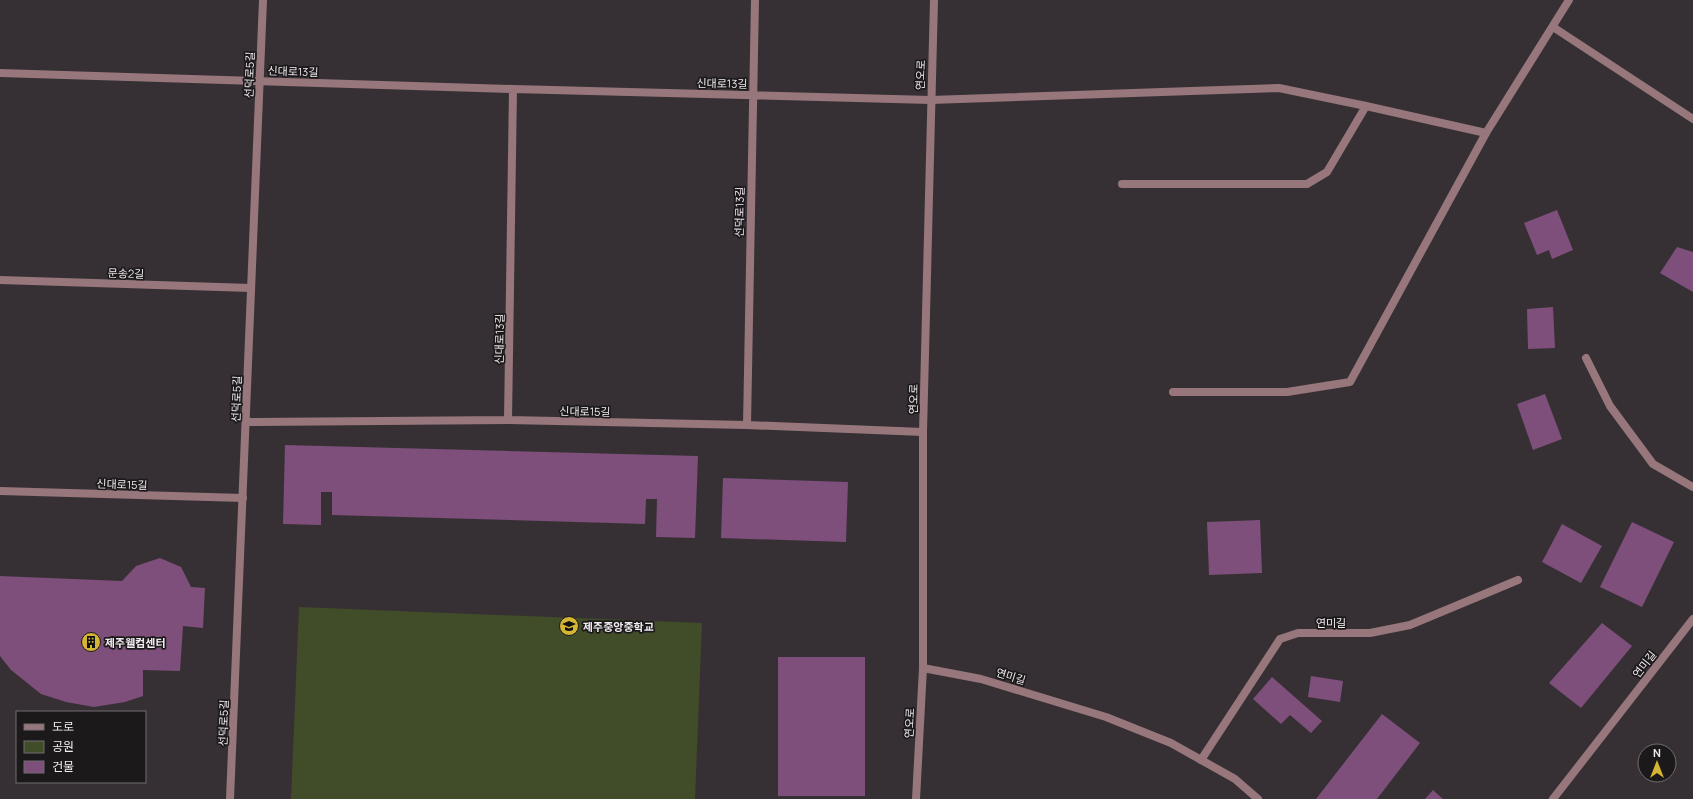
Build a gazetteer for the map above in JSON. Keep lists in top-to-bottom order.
{
  "streets": {
    "street": [
      "신대로13길",
      "선덕로5길",
      "연오로",
      "선덕로13길",
      "문송2길",
      "신대로15길",
      "연미길"
    ]
  },
  "crossings": [
    ["신대로13길", "선덕로5길"],
    ["신대로13길", "연오로"],
    ["신대로13길", "선덕로13길"],
    ["신대로13길", "신대로15길"],
    ["선덕로5길", "문송2길"],
    ["선덕로5길", "신대로15길"],
    ["연오로", "신대로15길"],
    ["연오로", "연미길"],
    ["선덕로13길", "신대로15길"]
  ],
  "places": {
    "school or university": ["제주중앙중학교"],
    "building": ["제주웰컴센터"]
  },
  "legend": ["도로", "공원", "건물"],
  "north": "top"
}
